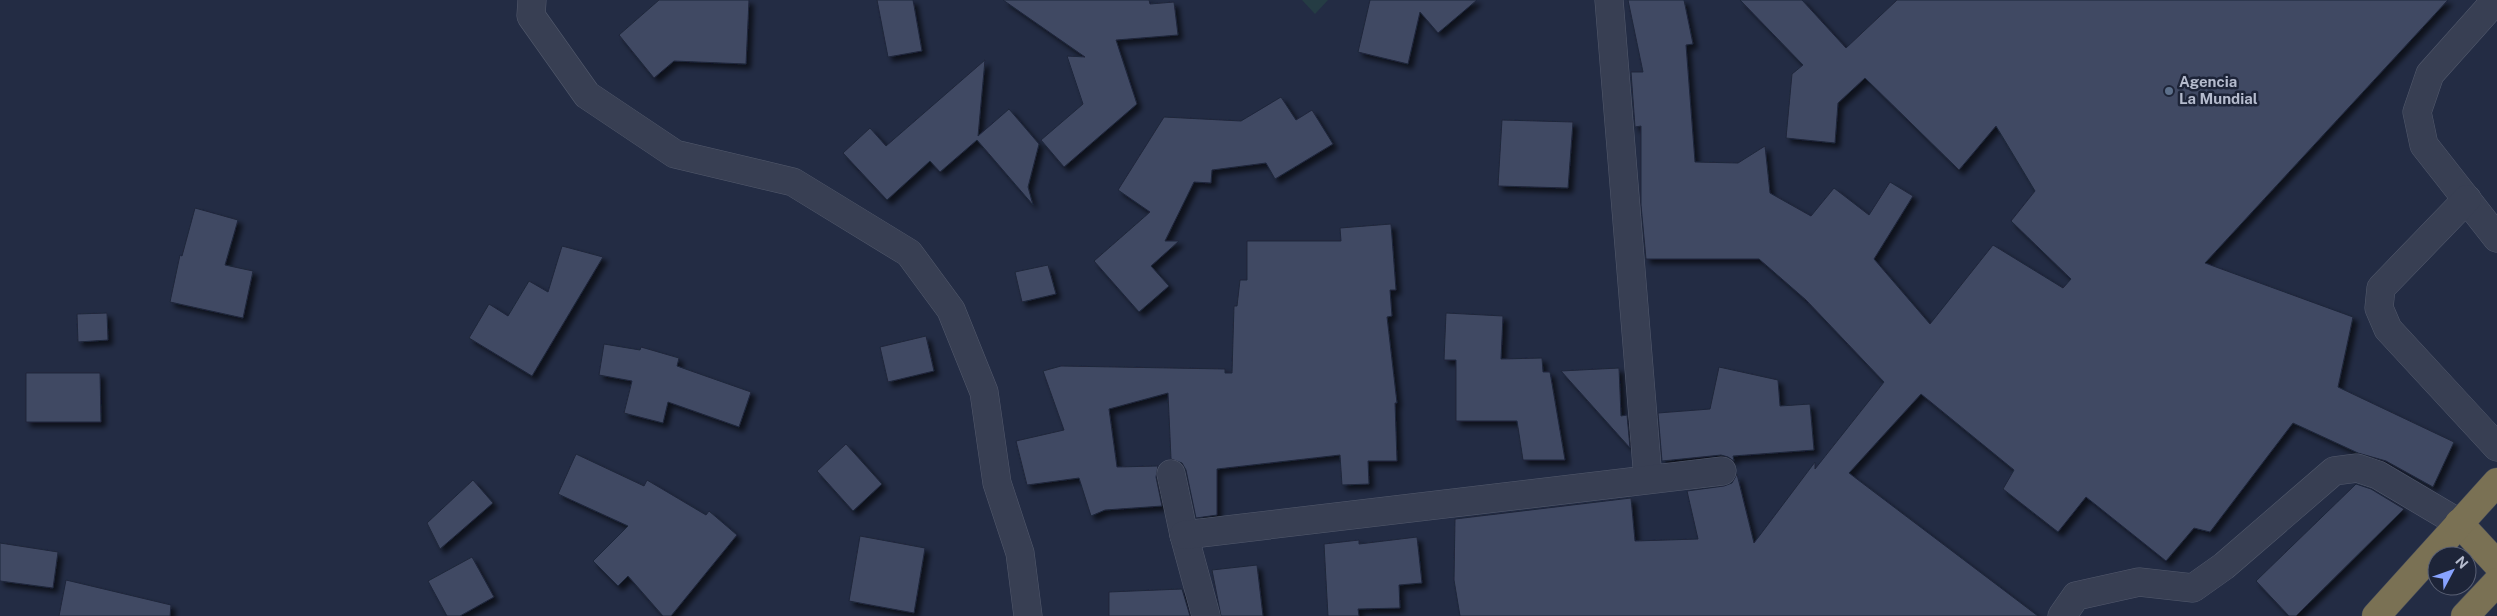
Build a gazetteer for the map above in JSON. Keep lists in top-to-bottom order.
{
  "places": ["Agencia La Mundial"],
  "north": "top right"
}
